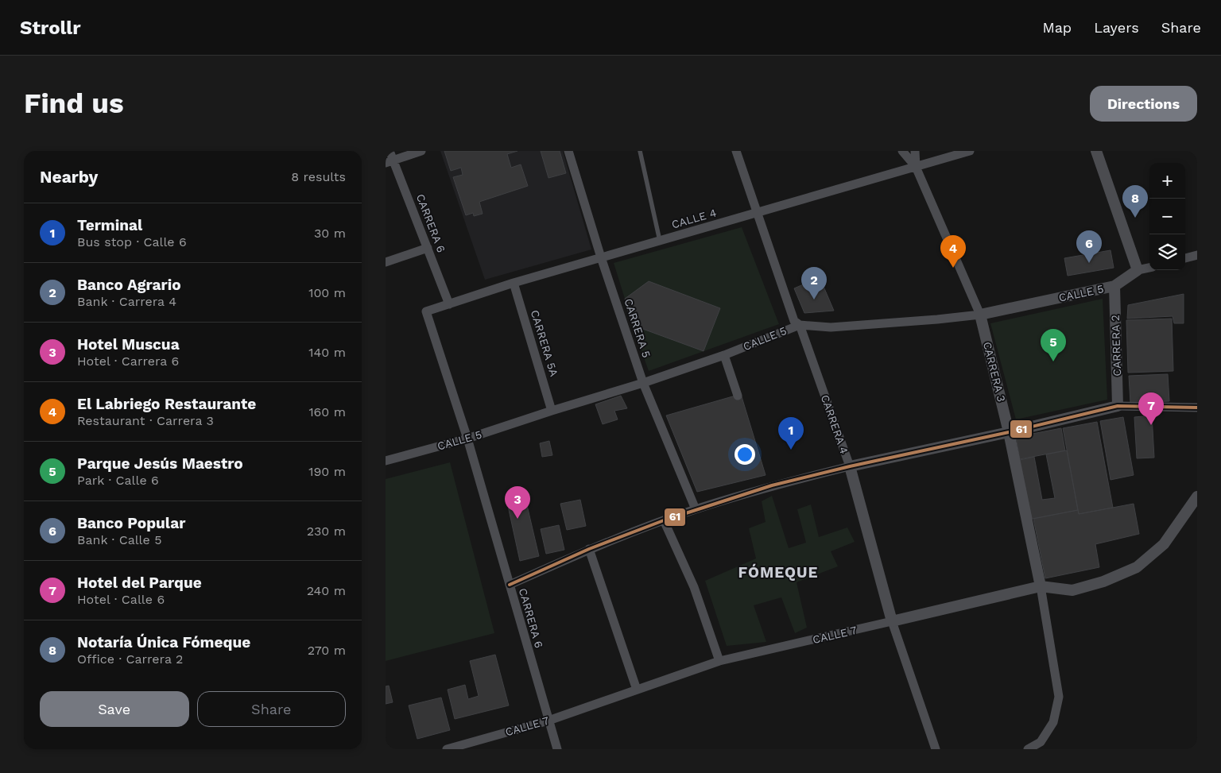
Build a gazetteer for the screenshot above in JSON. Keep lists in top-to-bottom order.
{
  "streets": {
    "street": [
      "CALLE 4",
      "CARRERA 6",
      "CALLE 5",
      "CARRERA 5",
      "CARRERA 5A",
      "CARRERA 2",
      "CARRERA 3",
      "CARRERA 4",
      "CALLE 7"
    ]
  },
  "crossings": [
    ["CALLE 4", "CARRERA 6"],
    ["CALLE 4", "CARRERA 5"],
    ["CALLE 4", "CARRERA 5A"],
    ["CALLE 4", "CARRERA 3"],
    ["CALLE 4", "CARRERA 4"],
    ["CARRERA 6", "CALLE 5"],
    ["CARRERA 6", "CALLE 7"],
    ["CALLE 5", "CARRERA 5"],
    ["CALLE 5", "CARRERA 5A"],
    ["CALLE 5", "CARRERA 2"],
    ["CALLE 5", "CARRERA 3"],
    ["CALLE 5", "CARRERA 4"],
    ["CARRERA 3", "CALLE 7"],
    ["CARRERA 4", "CALLE 7"]
  ],
  "districts": ["FÓMEQUE"],
  "lines": ["transit line 61"],
  "page": {
    "header": "Strollr",
    "nav": ["Map", "Layers", "Share"],
    "buttons": [
      "Directions",
      ["Save", "Share"]
    ],
    "title": "Find us",
    "heading": ["Nearby", "8 results"],
    "map_buttons": ["+", "−"],
    "pins": [
      "8",
      "6",
      "4",
      "2",
      "5",
      "7",
      "1",
      "3"
    ],
    "list": [
      {
        "mark": "1",
        "name": "Terminal",
        "note": "Bus stop · Calle 6",
        "value": "30 m"
      },
      {
        "mark": "2",
        "name": "Banco Agrario",
        "note": "Bank · Carrera 4",
        "value": "100 m"
      },
      {
        "mark": "3",
        "name": "Hotel Muscua",
        "note": "Hotel · Carrera 6",
        "value": "140 m"
      },
      {
        "mark": "4",
        "name": "El Labriego Restaurante",
        "note": "Restaurant · Carrera 3",
        "value": "160 m"
      },
      {
        "mark": "5",
        "name": "Parque Jesús Maestro",
        "note": "Park · Calle 6",
        "value": "190 m"
      },
      {
        "mark": "6",
        "name": "Banco Popular",
        "note": "Bank · Calle 5",
        "value": "230 m"
      },
      {
        "mark": "7",
        "name": "Hotel del Parque",
        "note": "Hotel · Calle 6",
        "value": "240 m"
      },
      {
        "mark": "8",
        "name": "Notaría Única Fómeque",
        "note": "Office · Carrera 2",
        "value": "270 m"
      }
    ]
  }
}
